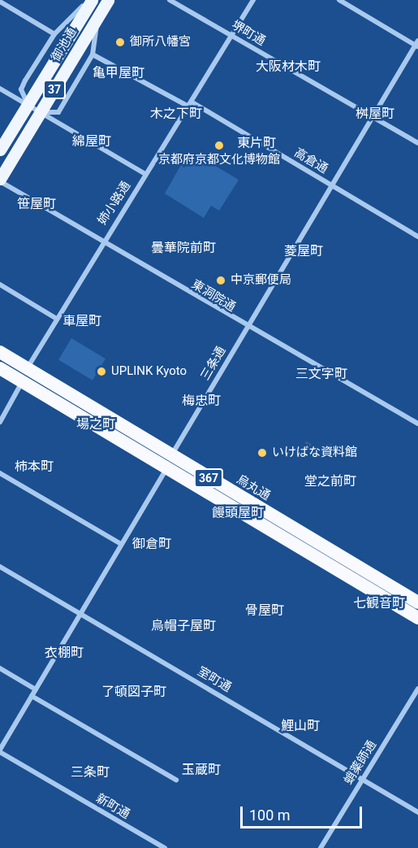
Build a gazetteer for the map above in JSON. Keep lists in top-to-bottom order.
{
  "streets": {
    "highway": ["367", "烏丸通"],
    "main road": ["御池通", "37"],
    "street": [
      "堺町通",
      "高倉通",
      "姉小路通",
      "東洞院通",
      "三条通",
      "室町通",
      "蛸薬師通",
      "新町通"
    ]
  },
  "crossings": [
    ["堺町通", "姉小路通"],
    ["堺町通", "三条通"],
    ["御池通", "東洞院通"],
    ["高倉通", "姉小路通"],
    ["高倉通", "三条通"],
    ["姉小路通", "東洞院通"],
    ["姉小路通", "烏丸通"],
    ["東洞院通", "三条通"],
    ["三条通", "烏丸通"],
    ["三条通", "室町通"],
    ["三条通", "新町通"],
    ["室町通", "蛸薬師通"]
  ],
  "districts": [
    "大阪材木町",
    "亀甲屋町",
    "木之下町",
    "桝屋町",
    "綿屋町",
    "東片町",
    "笹屋町",
    "曇華院前町",
    "菱屋町",
    "車屋町",
    "三文字町",
    "梅忠町",
    "場之町",
    "柿本町",
    "堂之前町",
    "饅頭屋町",
    "御倉町",
    "七観音町",
    "骨屋町",
    "烏帽子屋町",
    "衣棚町",
    "了頓図子町",
    "鯉山町",
    "玉蔵町",
    "三条町"
  ],
  "places": [
    "御所八幡宮",
    "京都府京都文化博物館",
    "中京郵便局",
    "UPLINK Kyoto",
    "いけばな資料館"
  ],
  "scale_bar": "100 m"
}
